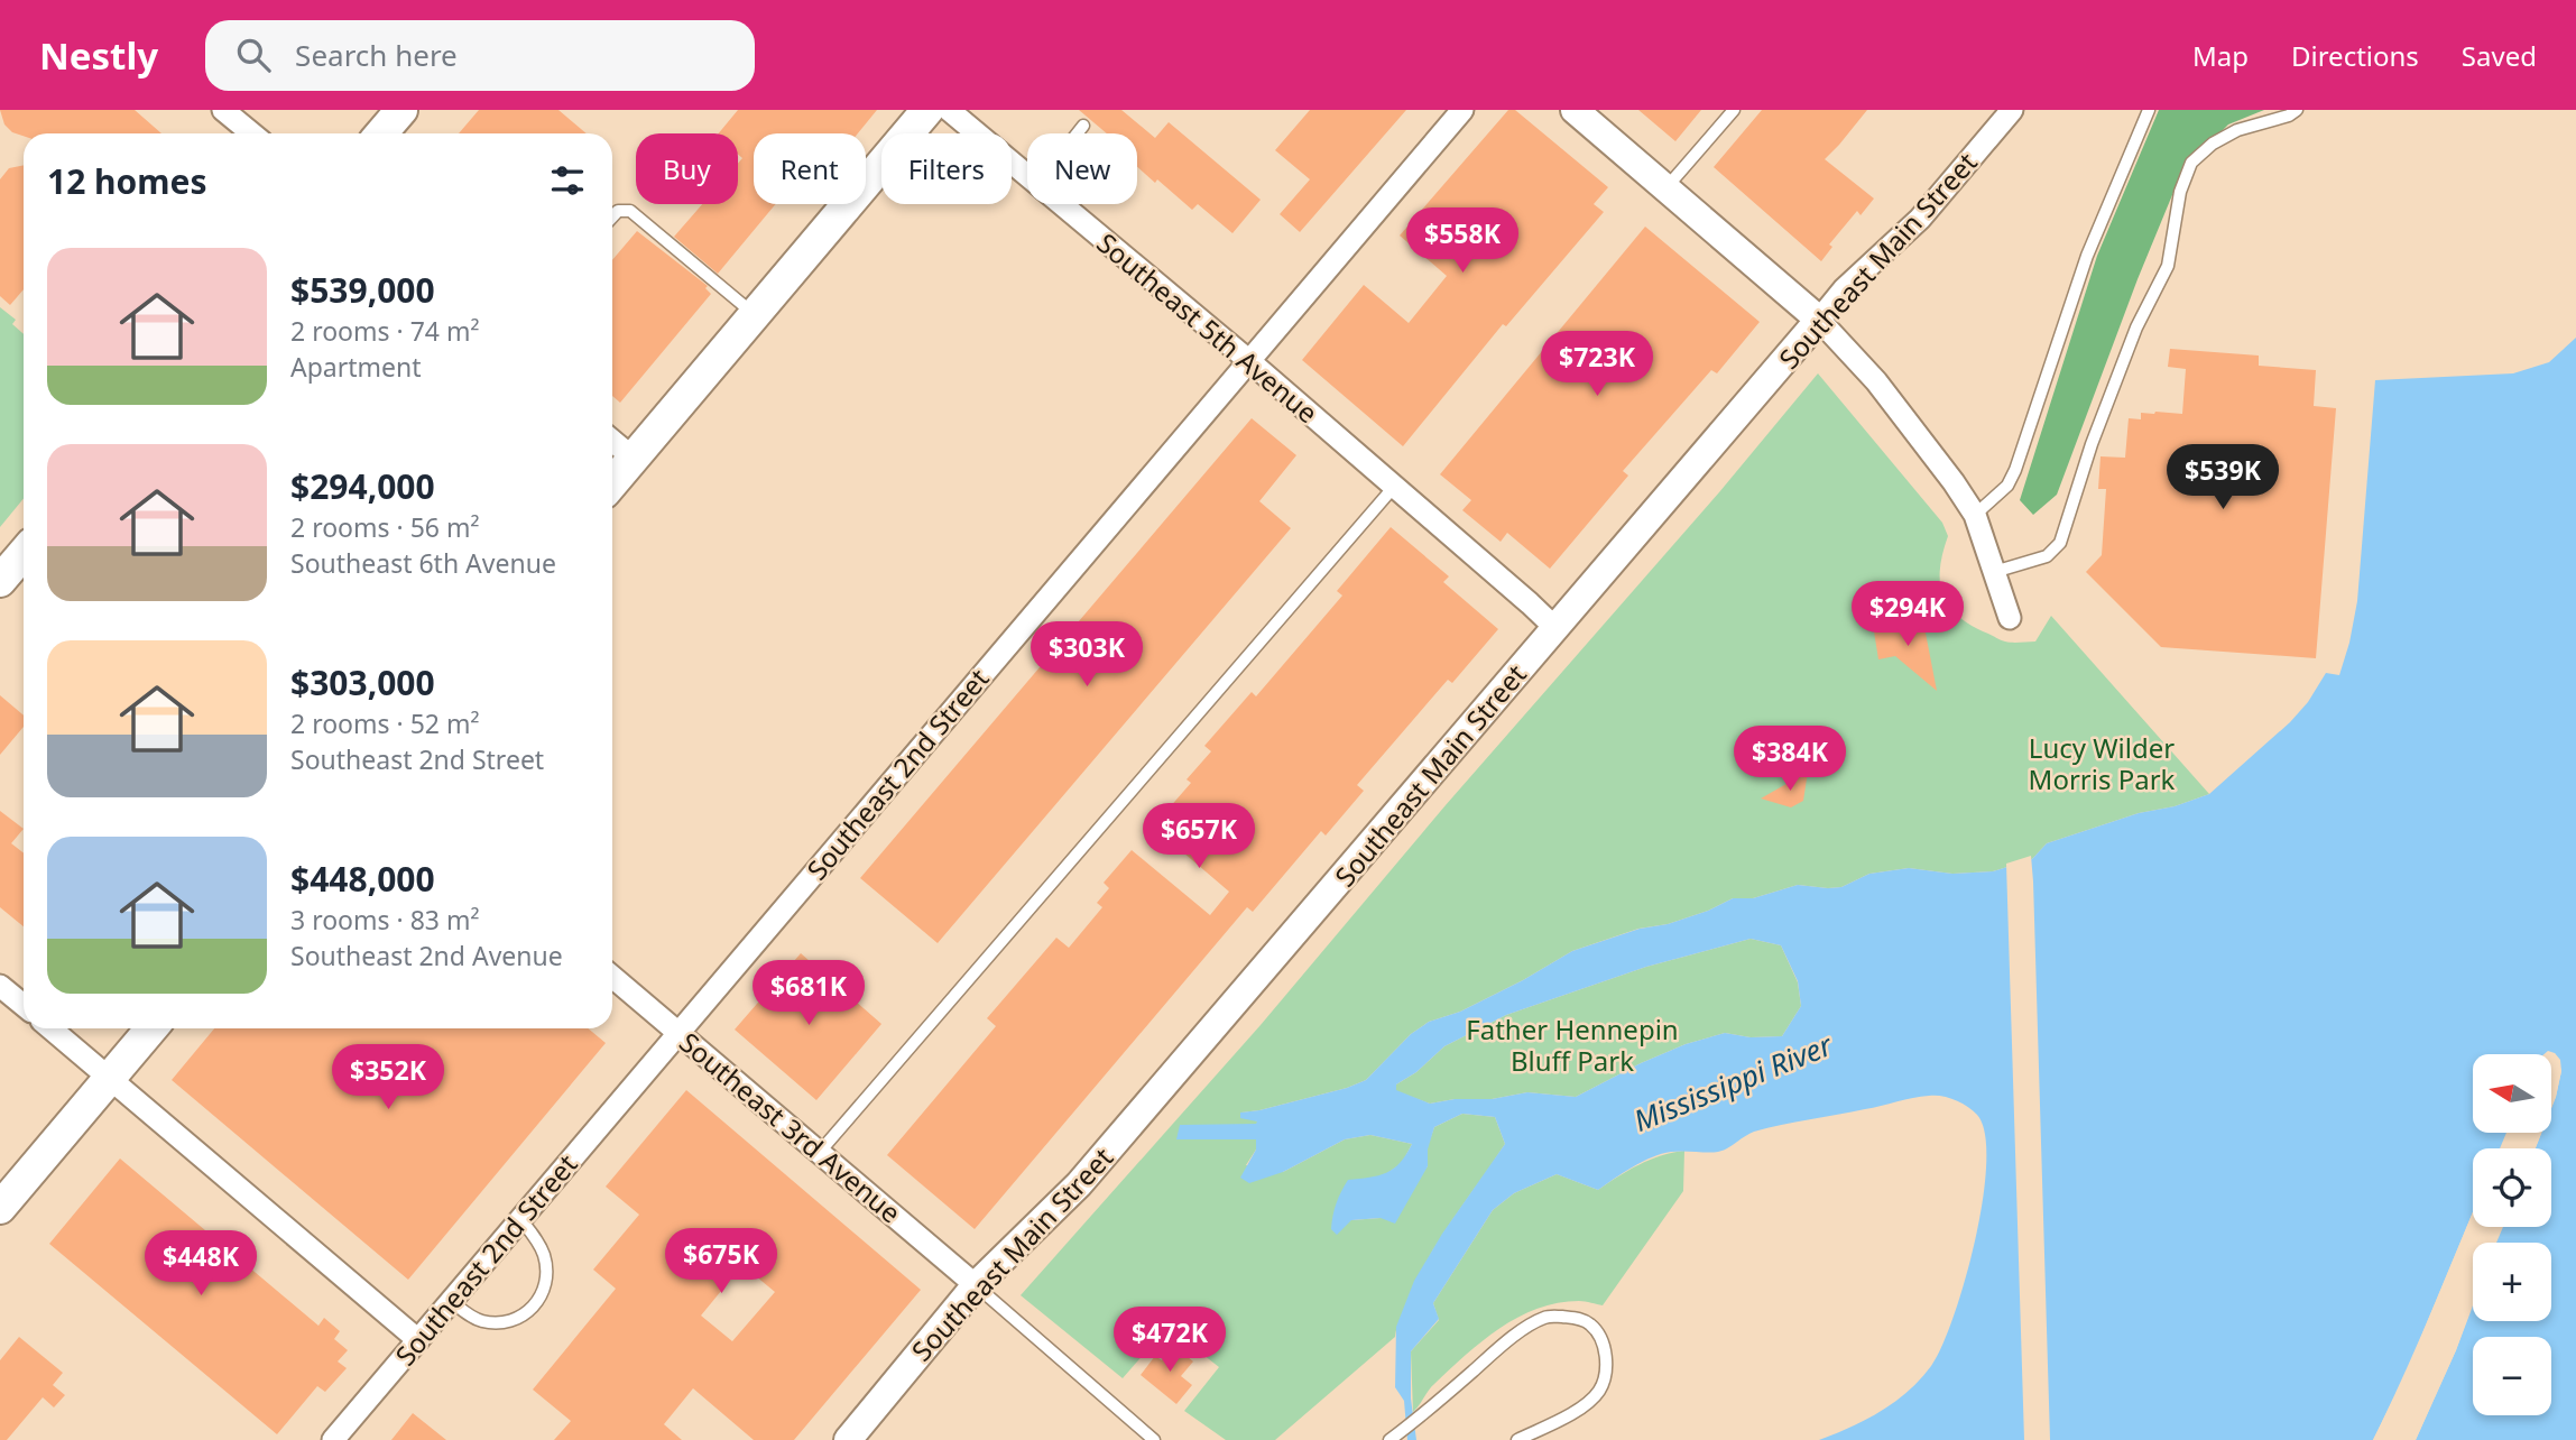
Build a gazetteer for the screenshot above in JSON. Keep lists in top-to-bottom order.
{
  "streets": {
    "street": [
      "Southeast Main Street",
      "Southeast 5th Avenue",
      "Southeast 2nd Street",
      "Southeast 3rd Avenue"
    ]
  },
  "crossings": [
    ["Southeast Main Street", "Southeast 5th Avenue"],
    ["Southeast Main Street", "Southeast 3rd Avenue"],
    ["Southeast 5th Avenue", "Southeast 2nd Street"],
    ["Southeast 2nd Street", "Southeast 3rd Avenue"]
  ],
  "water": ["Mississippi River"],
  "parks": ["Lucy Wilder Morris Park", "Father Hennepin Bluff Park"],
  "north": "left",
  "page": {
    "header": "Nestly",
    "search": "Search here",
    "nav": ["Map", "Directions", "Saved"],
    "chip": [
      "Buy",
      "Rent",
      "Filters",
      "New"
    ],
    "heading": "12 homes",
    "price": [
      "$558K",
      "$723K",
      "$539K",
      "$294K",
      "$303K",
      "$384K",
      "$657K",
      "$681K",
      "$352K",
      "$675K",
      "$448K",
      "$472K"
    ],
    "list": [
      {
        "name": "$539,000",
        "note": "2 rooms · 74 m² · Apartment"
      },
      {
        "name": "$294,000",
        "note": "2 rooms · 56 m² · Southeast 6th Avenue"
      },
      {
        "name": "$303,000",
        "note": "2 rooms · 52 m² · Southeast 2nd Street"
      },
      {
        "name": "$448,000",
        "note": "3 rooms · 83 m² · Southeast 2nd Avenue"
      }
    ],
    "map_buttons": ["+", "−"]
  }
}
